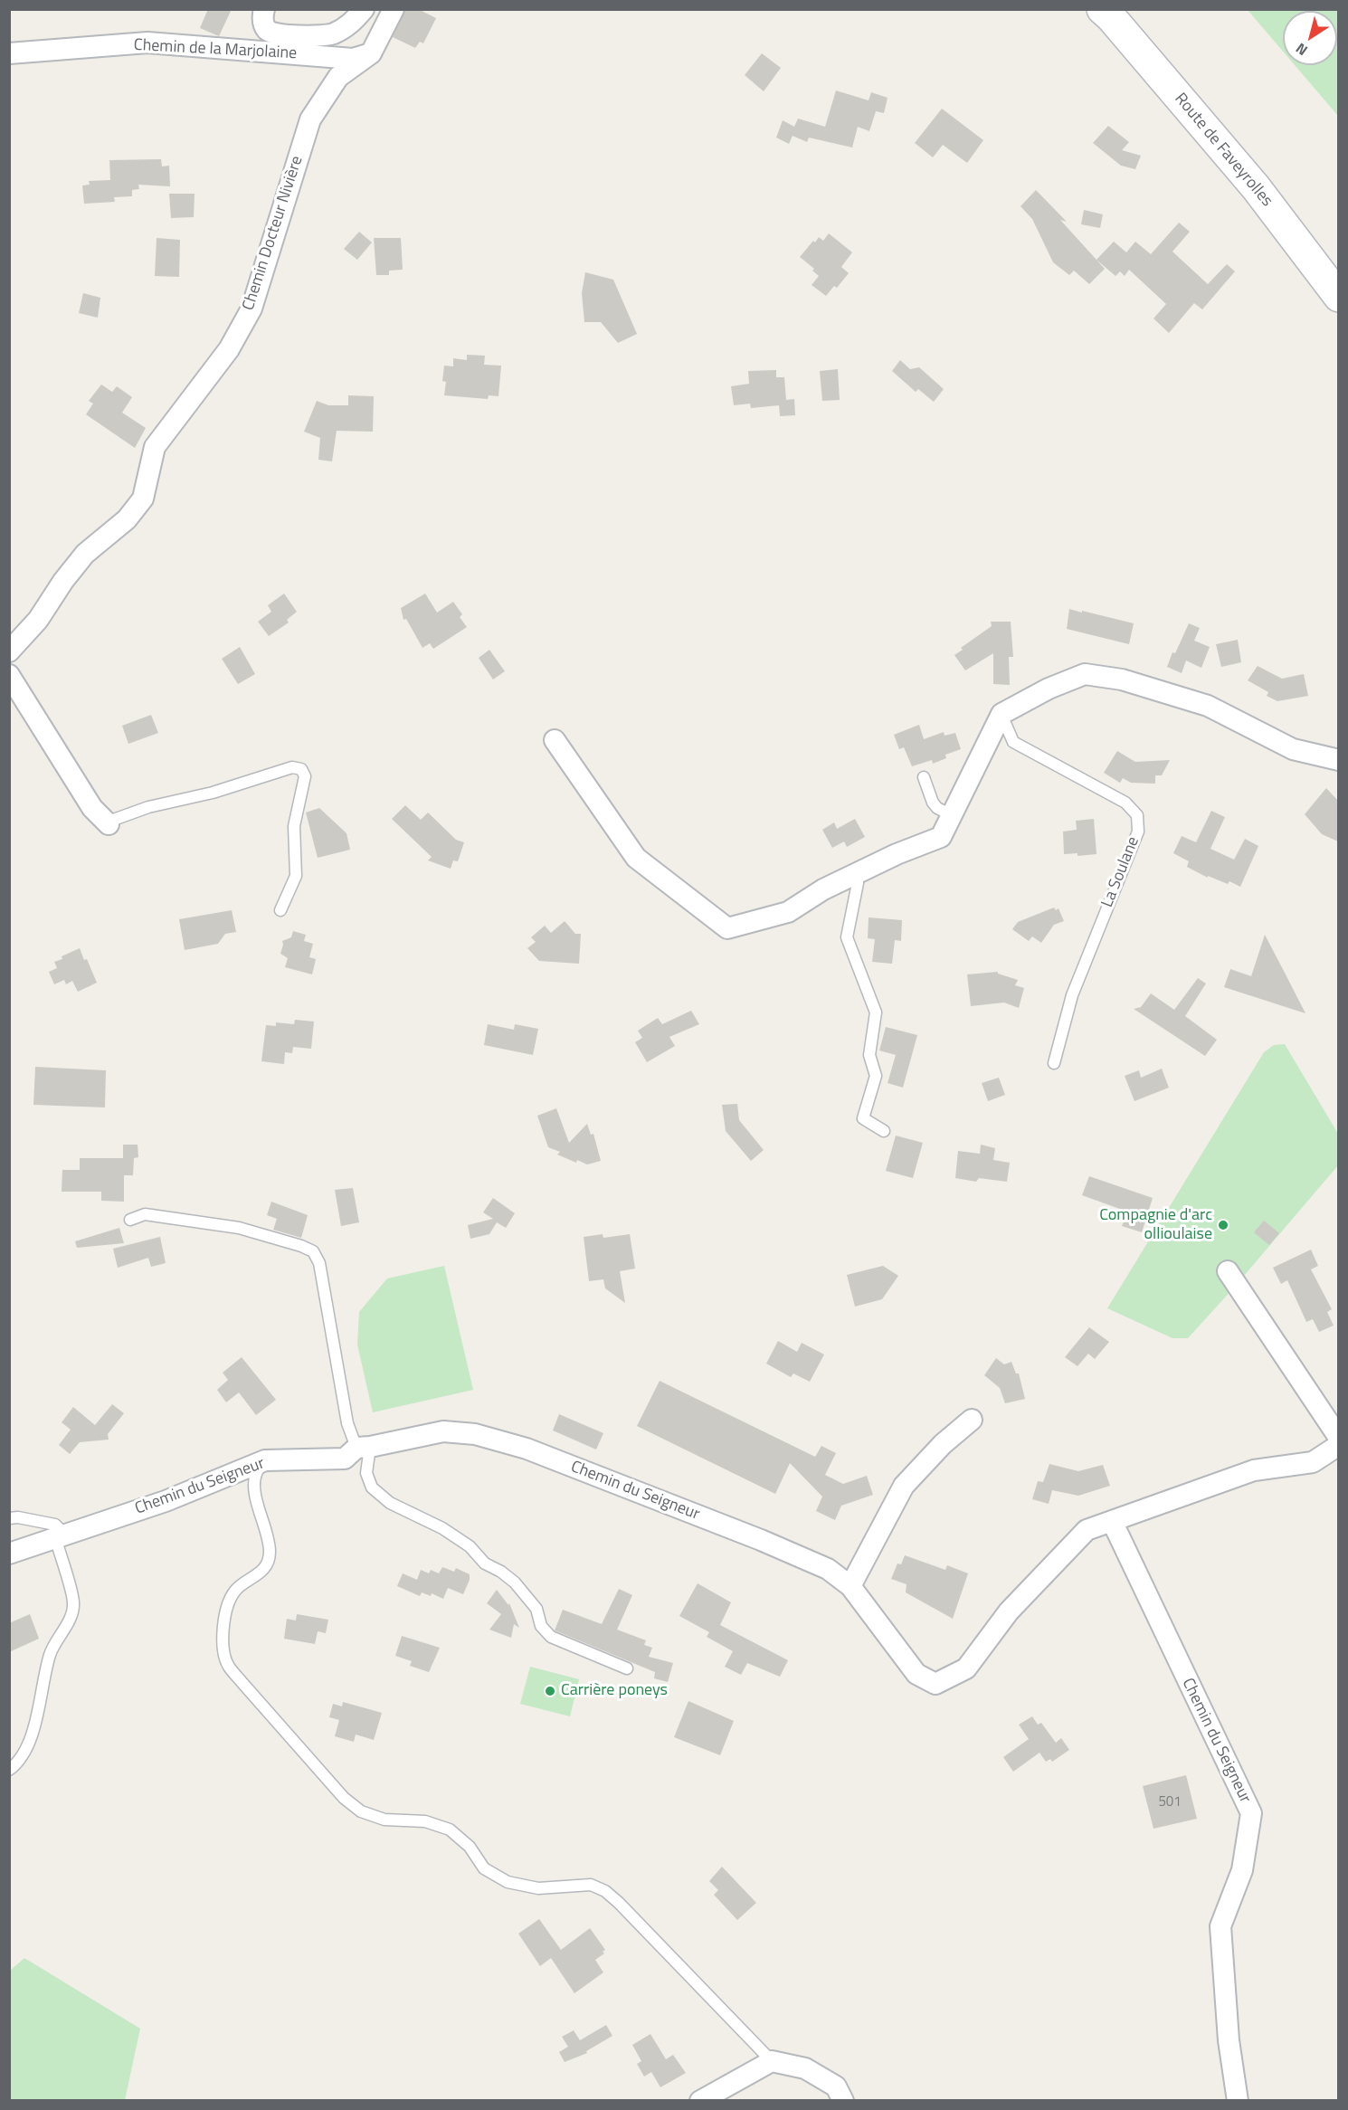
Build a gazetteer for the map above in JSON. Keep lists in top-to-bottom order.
{
  "streets": {
    "main road": ["Route de Faveyrolles"],
    "street": ["Chemin de la Marjolaine", "Chemin Docteur Nivière", "Chemin du Seigneur"],
    "lane": ["La Soulane"]
  },
  "crossings": [
    ["Chemin de la Marjolaine", "Chemin Docteur Nivière"]
  ],
  "places": ["Compagnie d'arc ollioulaise", "Carrière poneys"],
  "house_numbers": ["501"],
  "north": "bottom left"
}
